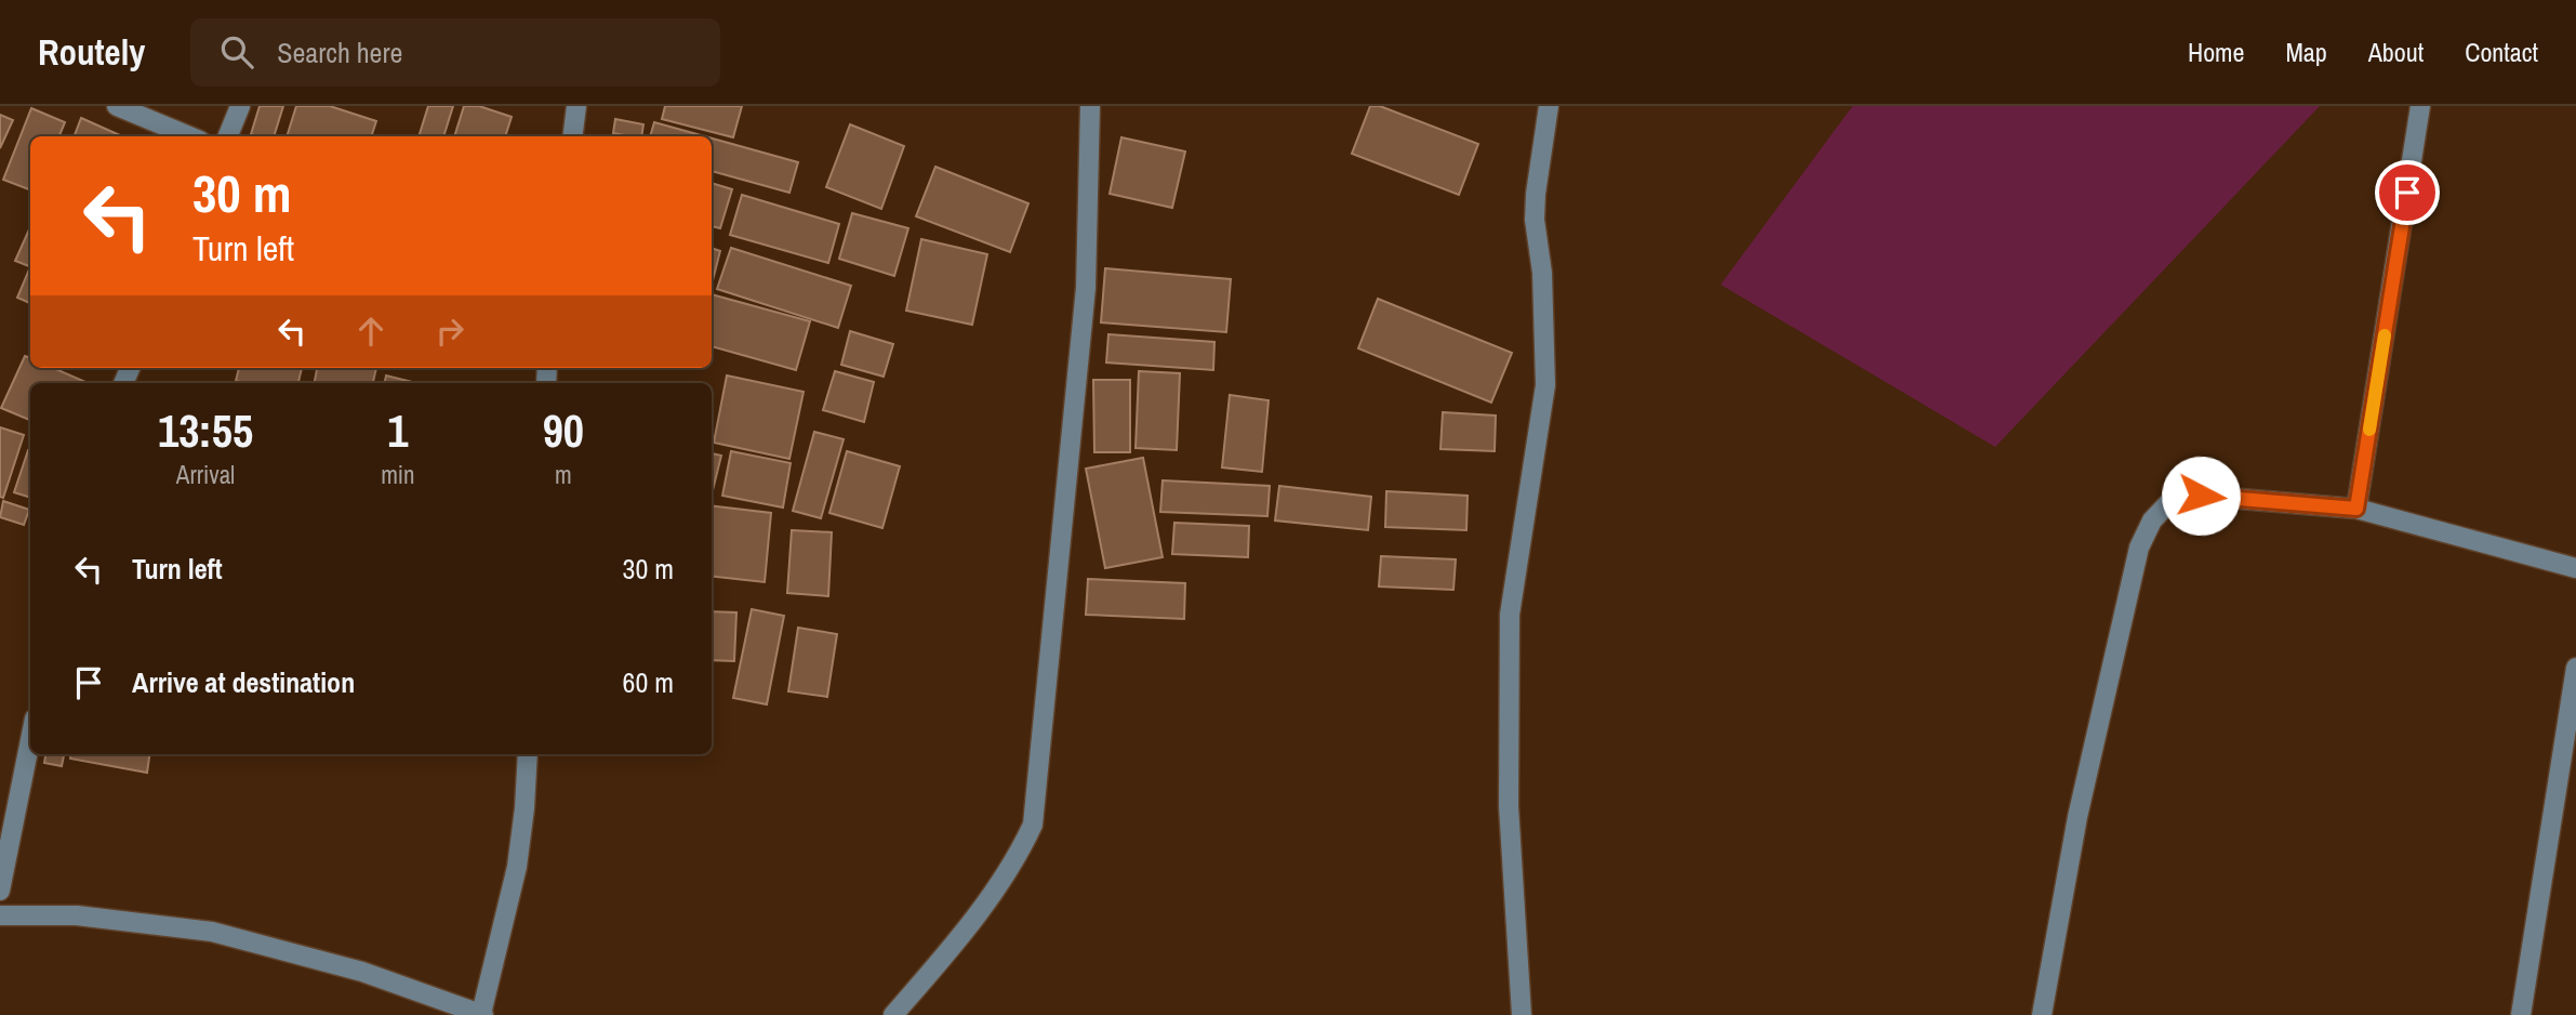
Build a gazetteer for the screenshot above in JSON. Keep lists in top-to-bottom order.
{
  "page": {
    "header": "Routely",
    "search": "Search here",
    "nav": [
      "Home",
      "Map",
      "About",
      "Contact"
    ],
    "turn": ["30 m", "Turn left"],
    "eta": [
      "13:55",
      "Arrival",
      "1",
      "min",
      "90",
      "m"
    ],
    "list": [
      {
        "name": "Turn left",
        "value": "30 m"
      },
      {
        "name": "Arrive at destination",
        "value": "60 m"
      }
    ]
  }
}
